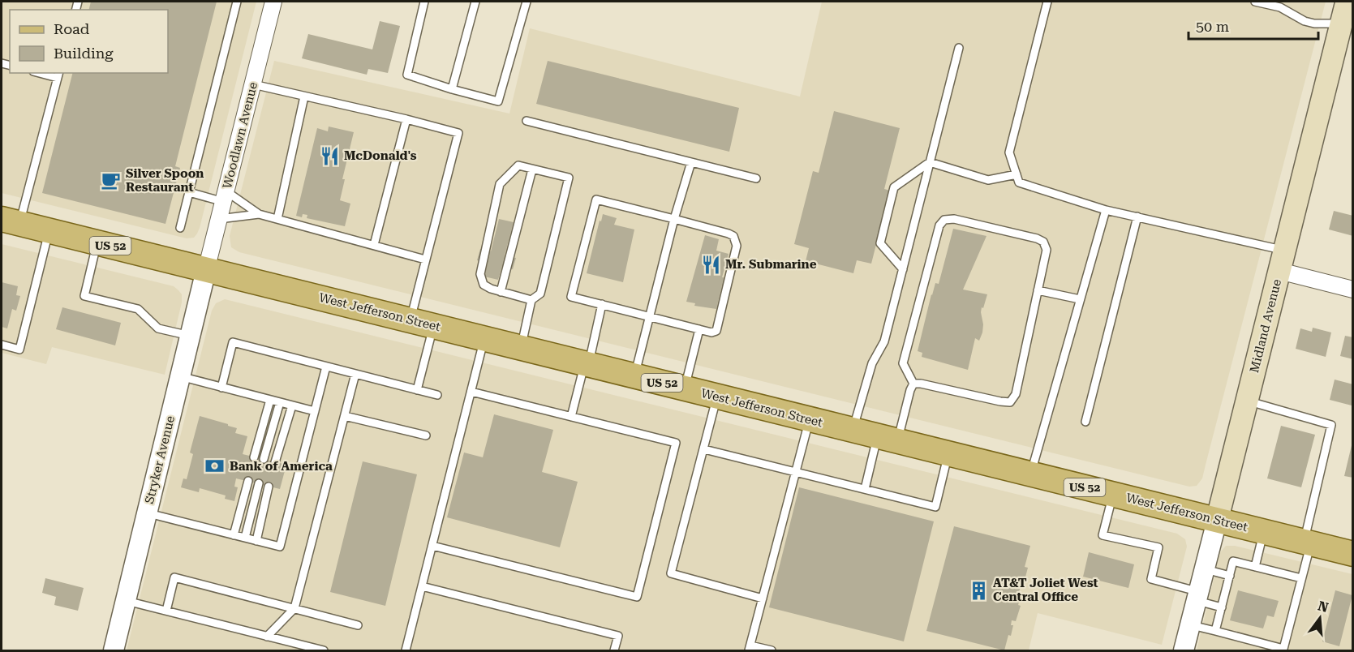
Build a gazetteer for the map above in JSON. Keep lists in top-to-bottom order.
{
  "streets": {
    "main road": ["US 52", "West Jefferson Street", "Midland Avenue"],
    "street": ["Woodlawn Avenue", "Stryker Avenue"]
  },
  "crossings": [
    ["Woodlawn Avenue", "West Jefferson Street"],
    ["Woodlawn Avenue", "Stryker Avenue"],
    ["West Jefferson Street", "Midland Avenue"],
    ["West Jefferson Street", "Stryker Avenue"]
  ],
  "places": {
    "restaurant": ["McDonald's", "Mr. Submarine"],
    "cafe": ["Silver Spoon Restaurant"],
    "bank": ["Bank of America"],
    "building": ["AT&T Joliet West Central Office"]
  },
  "legend": ["Road", "Building"],
  "scale_bar": "50 m",
  "north": "top"
}
